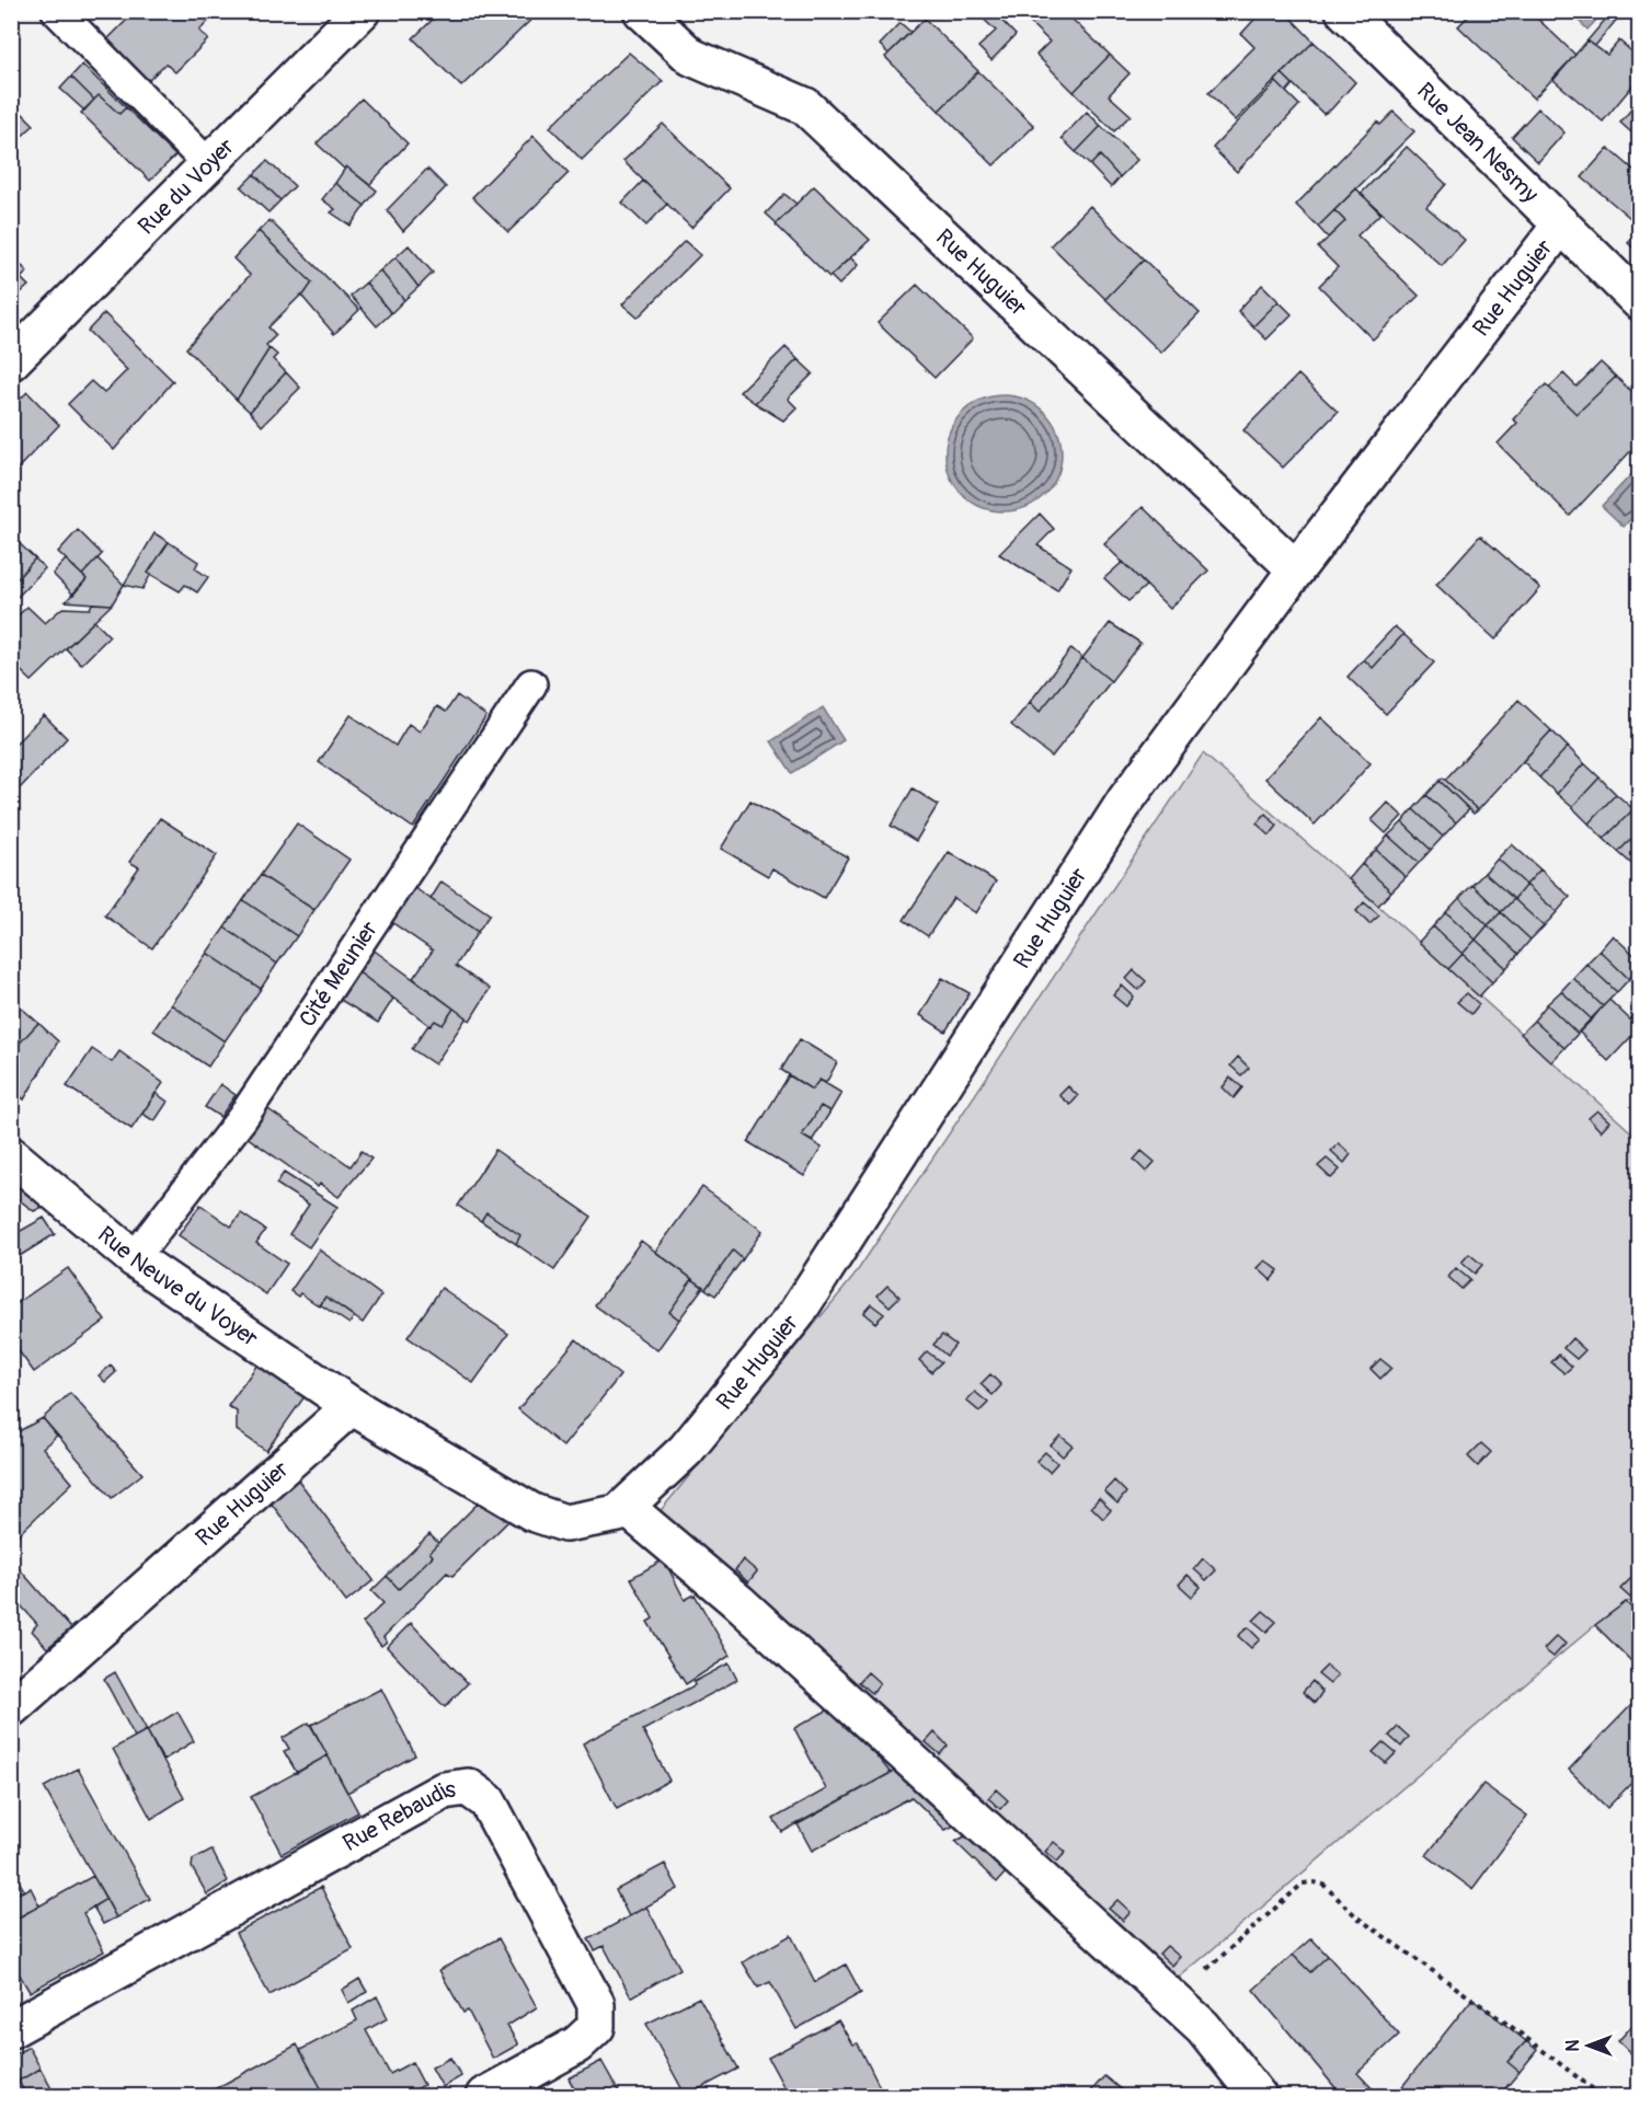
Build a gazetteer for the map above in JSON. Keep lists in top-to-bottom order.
{
  "streets": {
    "street": [
      "Rue Jean Nesmy",
      "Rue du Voyer",
      "Rue Huguier",
      "Rue Neuve du Voyer",
      "Rue Rebaudis"
    ],
    "lane": ["Cité Meunier"]
  },
  "crossings": [
    ["Rue Jean Nesmy", "Rue Huguier"],
    ["Rue Huguier", "Rue Neuve du Voyer"],
    ["Cité Meunier", "Rue Neuve du Voyer"]
  ],
  "north": "left"
}
